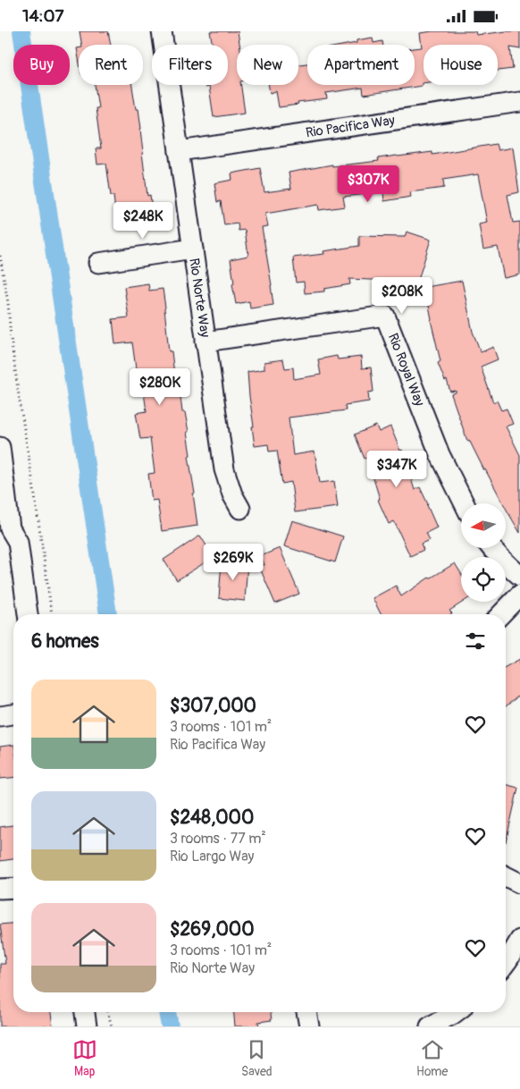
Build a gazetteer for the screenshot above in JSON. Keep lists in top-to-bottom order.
{
  "streets": {
    "street": ["Rio Pacifica Way", "Rio Norte Way", "Rio Royal Way"]
  },
  "crossings": [
    ["Rio Pacifica Way", "Rio Norte Way"],
    ["Rio Norte Way", "Rio Royal Way"]
  ],
  "north": "left",
  "page": {
    "status": "14:07",
    "chip": [
      "Buy",
      "Rent",
      "Filters",
      "New",
      "Apartment",
      "House"
    ],
    "price": [
      "$307K",
      "$248K",
      "$208K",
      "$280K",
      "$347K",
      "$269K"
    ],
    "heading": "6 homes",
    "list": [
      {
        "name": "$307,000",
        "note": "3 rooms · 101 m² · Rio Pacifica Way"
      },
      {
        "name": "$248,000",
        "note": "3 rooms · 77 m² · Rio Largo Way"
      },
      {
        "name": "$269,000",
        "note": "3 rooms · 101 m² · Rio Norte Way"
      }
    ],
    "tabs": ["Map", "Saved", "Home"]
  }
}
